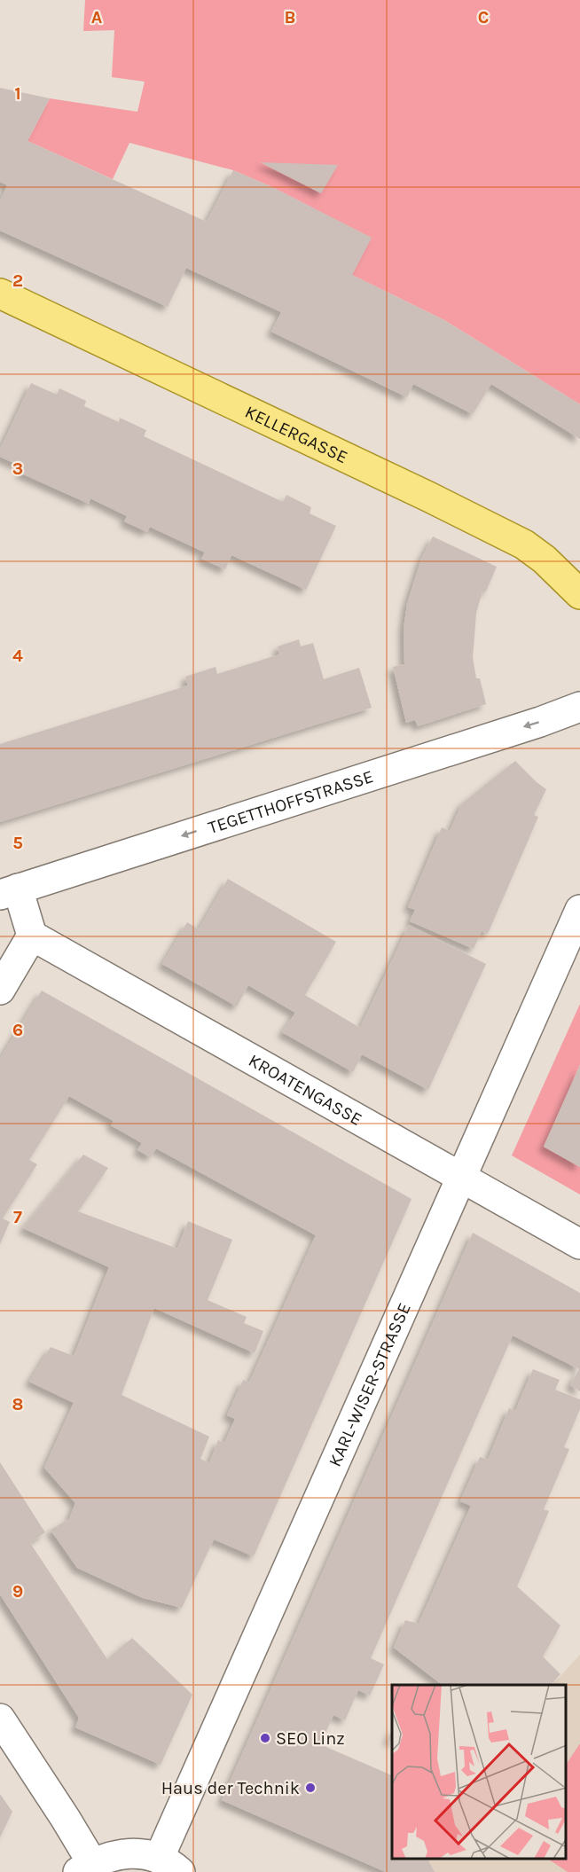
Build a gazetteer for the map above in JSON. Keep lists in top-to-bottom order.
{
  "streets": {
    "main road": ["KELLERGASSE"],
    "street": ["TEGETTHOFFSTRASSE", "KROATENGASSE", "KARL-WISER-STRASSE"]
  },
  "crossings": [
    ["KROATENGASSE", "KARL-WISER-STRASSE"]
  ],
  "one_way": ["TEGETTHOFFSTRASSE"],
  "places": ["SEO Linz", "Haus der Technik"],
  "grid": {
    "columns": ["A", "B", "C"],
    "rows": [
      "1",
      "2",
      "3",
      "4",
      "5",
      "6",
      "7",
      "8",
      "9"
    ]
  }
}
